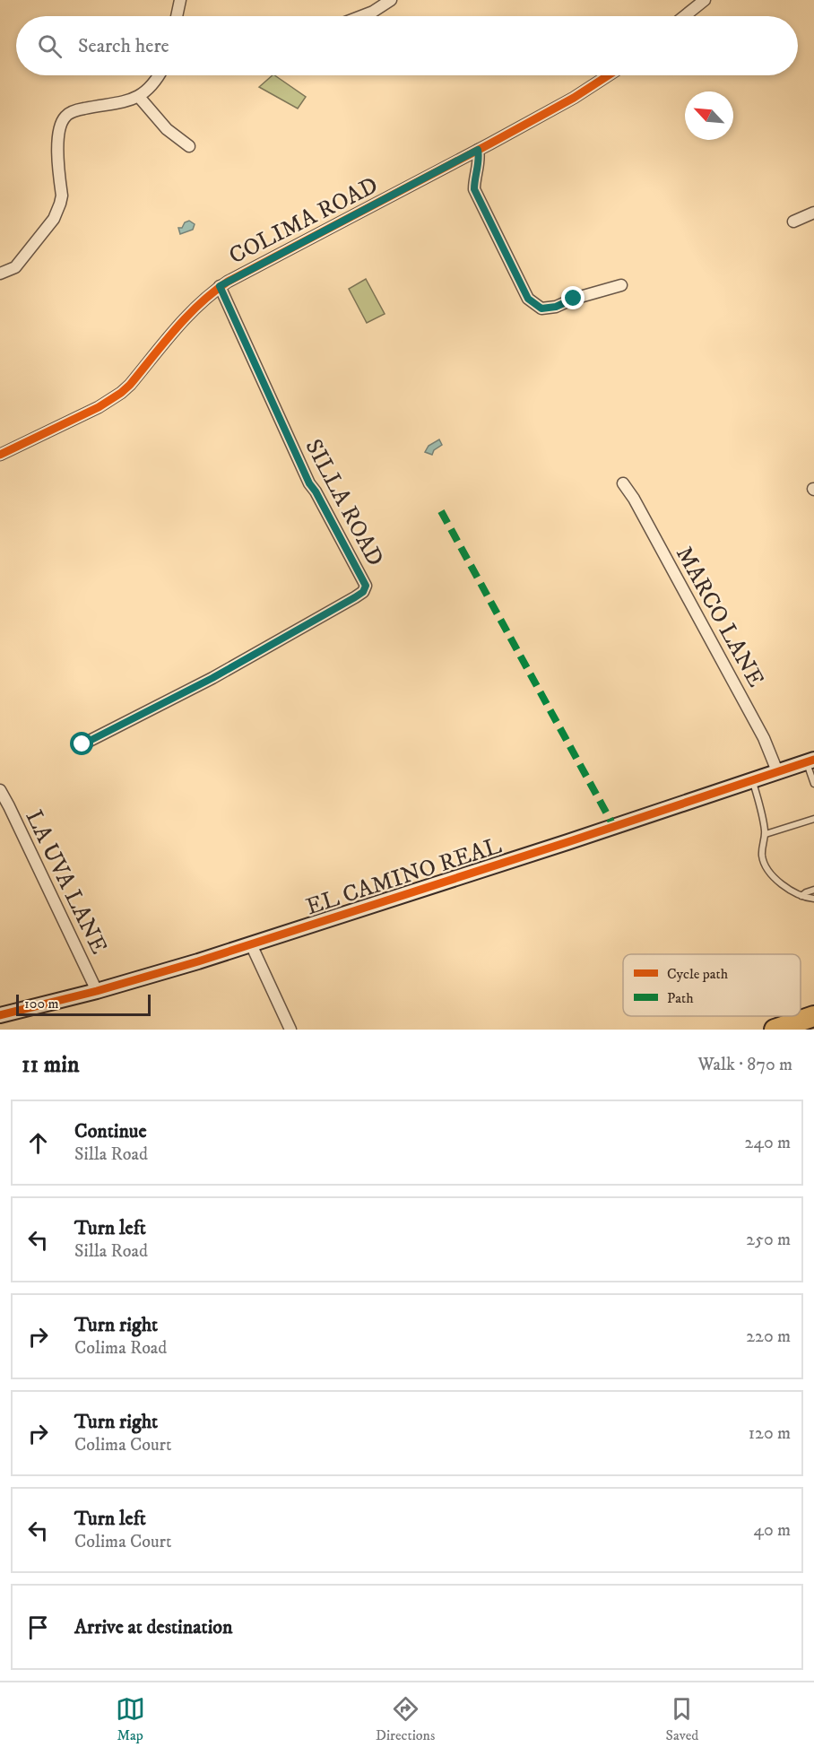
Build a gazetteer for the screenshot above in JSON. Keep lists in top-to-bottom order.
{
  "streets": {
    "main road": ["EL CAMINO REAL"],
    "street": [
      "COLIMA ROAD",
      "SILLA ROAD",
      "MARCO LANE",
      "LA UVA LANE"
    ]
  },
  "crossings": [
    ["COLIMA ROAD", "SILLA ROAD"],
    ["MARCO LANE", "EL CAMINO REAL"],
    ["EL CAMINO REAL", "LA UVA LANE"]
  ],
  "legend": ["Cycle path", "Path"],
  "scale_bar": "100 m",
  "north": "top left",
  "page": {
    "search": "Search here",
    "scale": "100 m",
    "heading": ["11 min", "Walk · 870 m"],
    "list": [
      ["Continue", "Silla Road", "240 m"],
      ["Turn left", "Silla Road", "250 m"],
      ["Turn right", "Colima Road", "220 m"],
      ["Turn right", "Colima Court", "120 m"],
      ["Turn left", "Colima Court", "40 m"],
      "Arrive at destination"
    ],
    "nav": ["Map", "Directions", "Saved"]
  }
}
